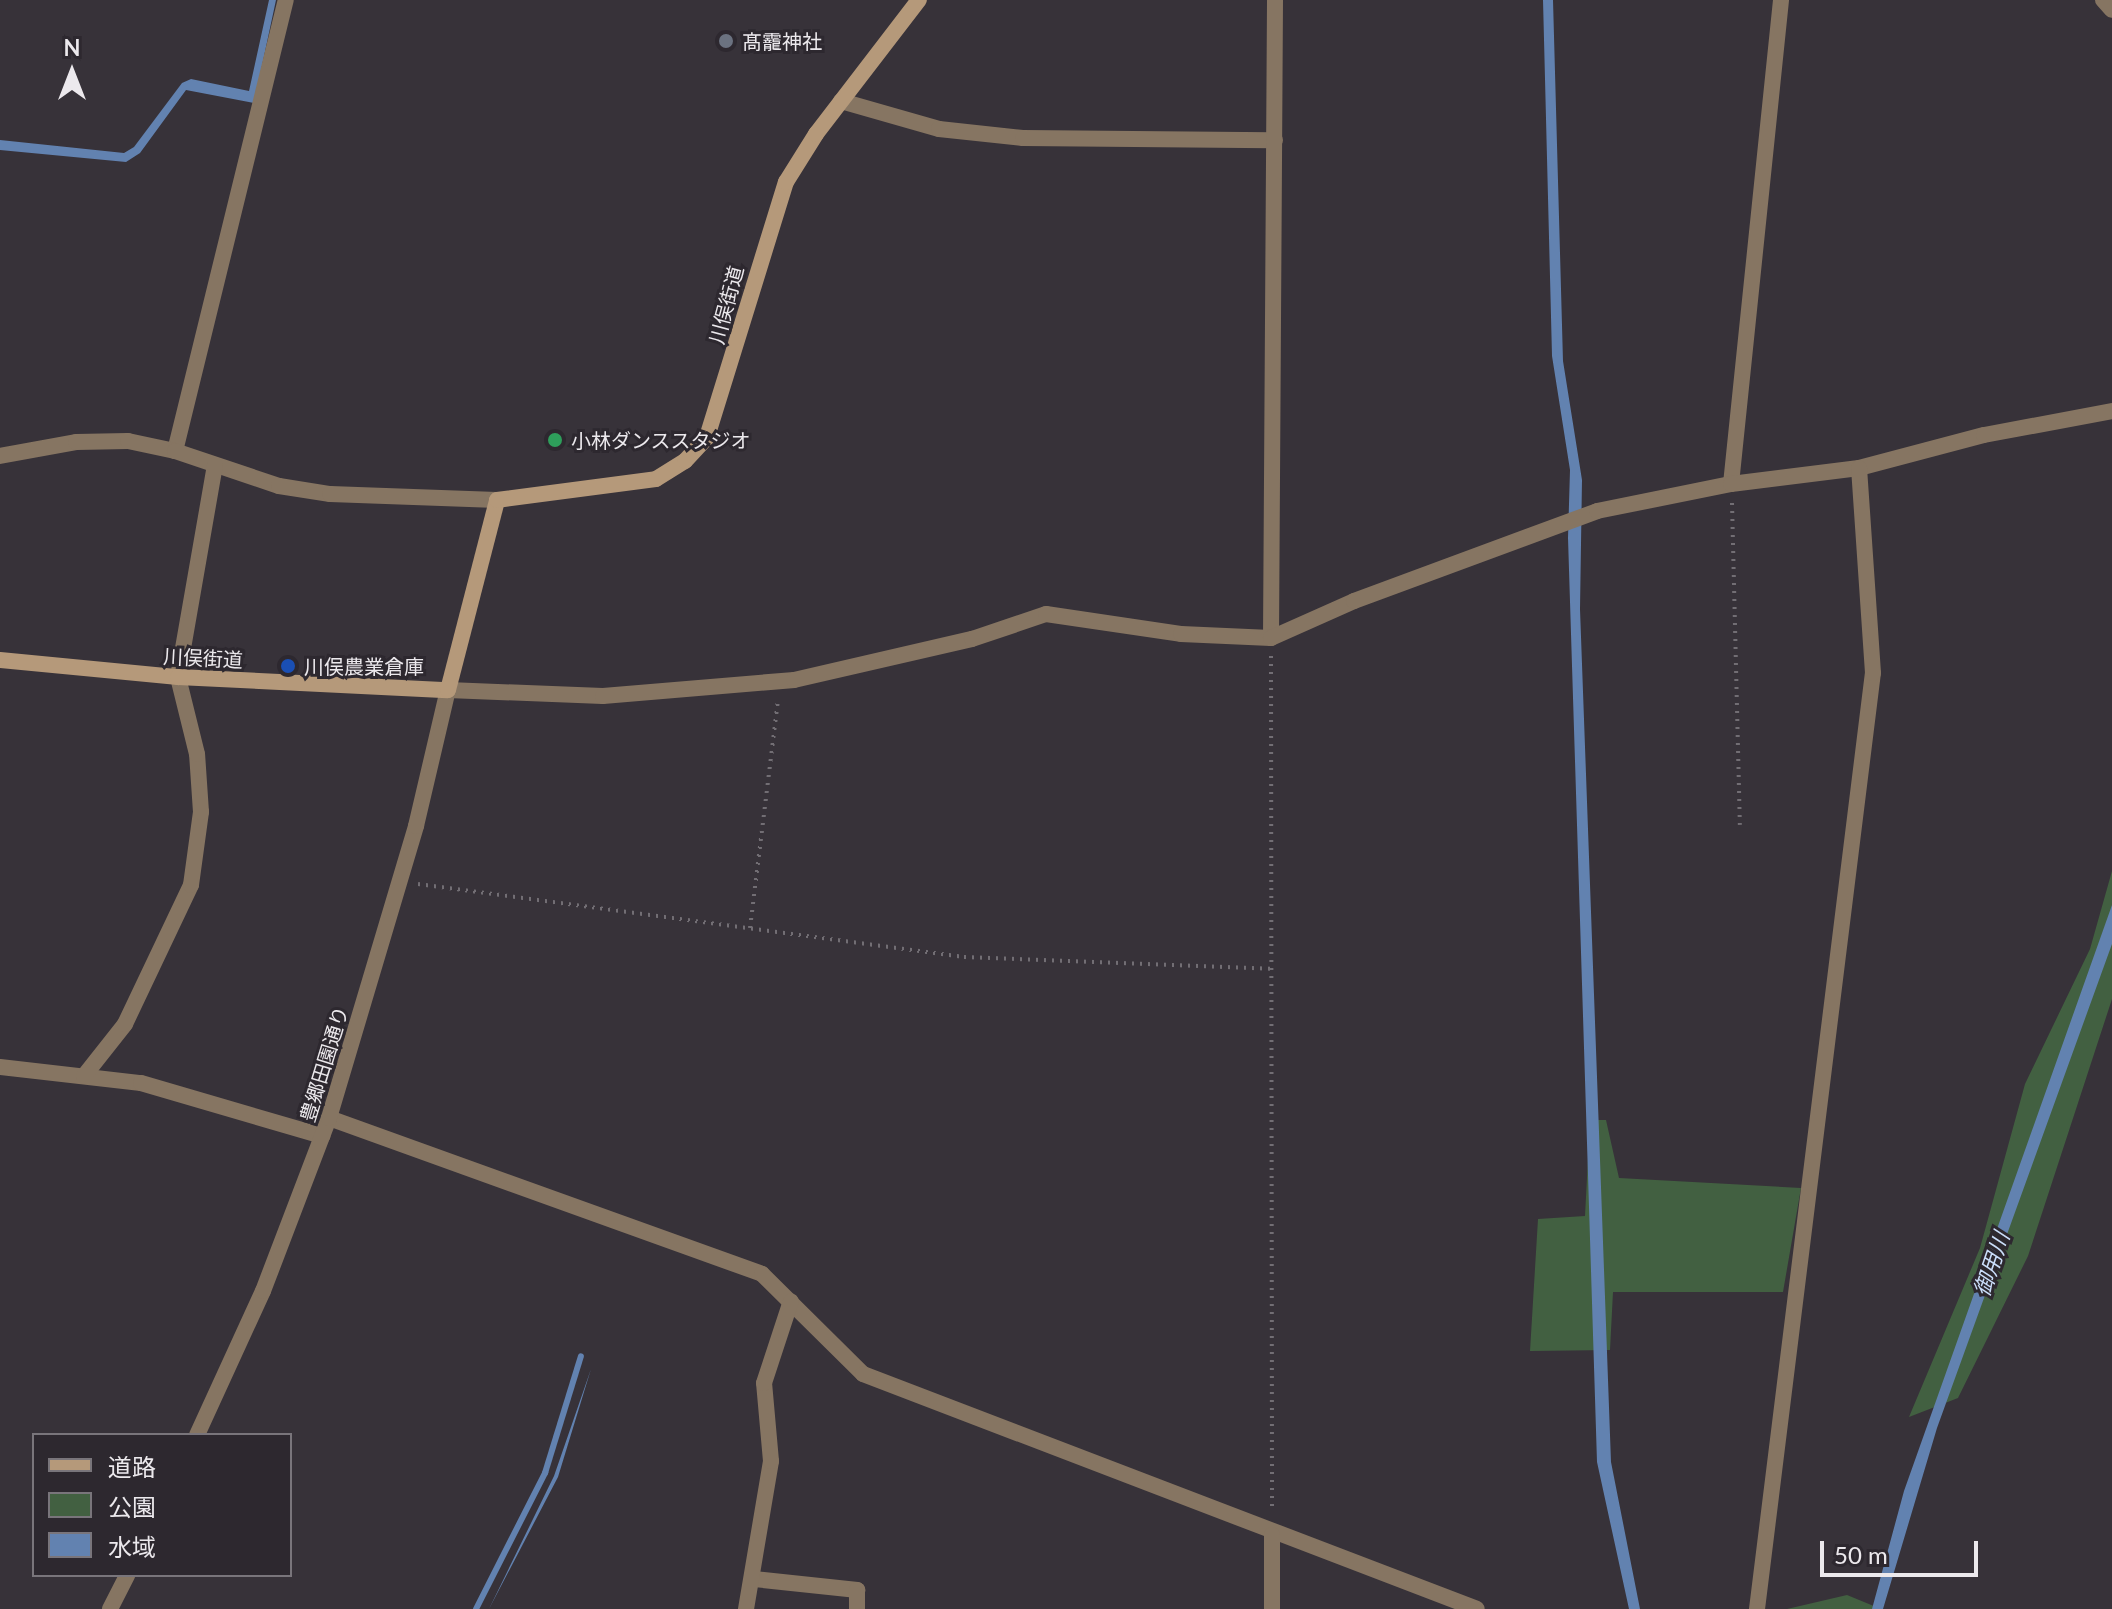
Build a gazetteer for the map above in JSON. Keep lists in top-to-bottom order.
{
  "streets": {
    "main road": ["川俣街道"],
    "street": ["豊郷田園通り"]
  },
  "crossings": [
    ["川俣街道", "豊郷田園通り"]
  ],
  "water": ["御用川"],
  "places": ["髙靇神社", "小林ダンススタジオ", "川俣農業倉庫"],
  "legend": ["道路", "公園", "水域"],
  "scale_bar": "50 m",
  "north": "top"
}
